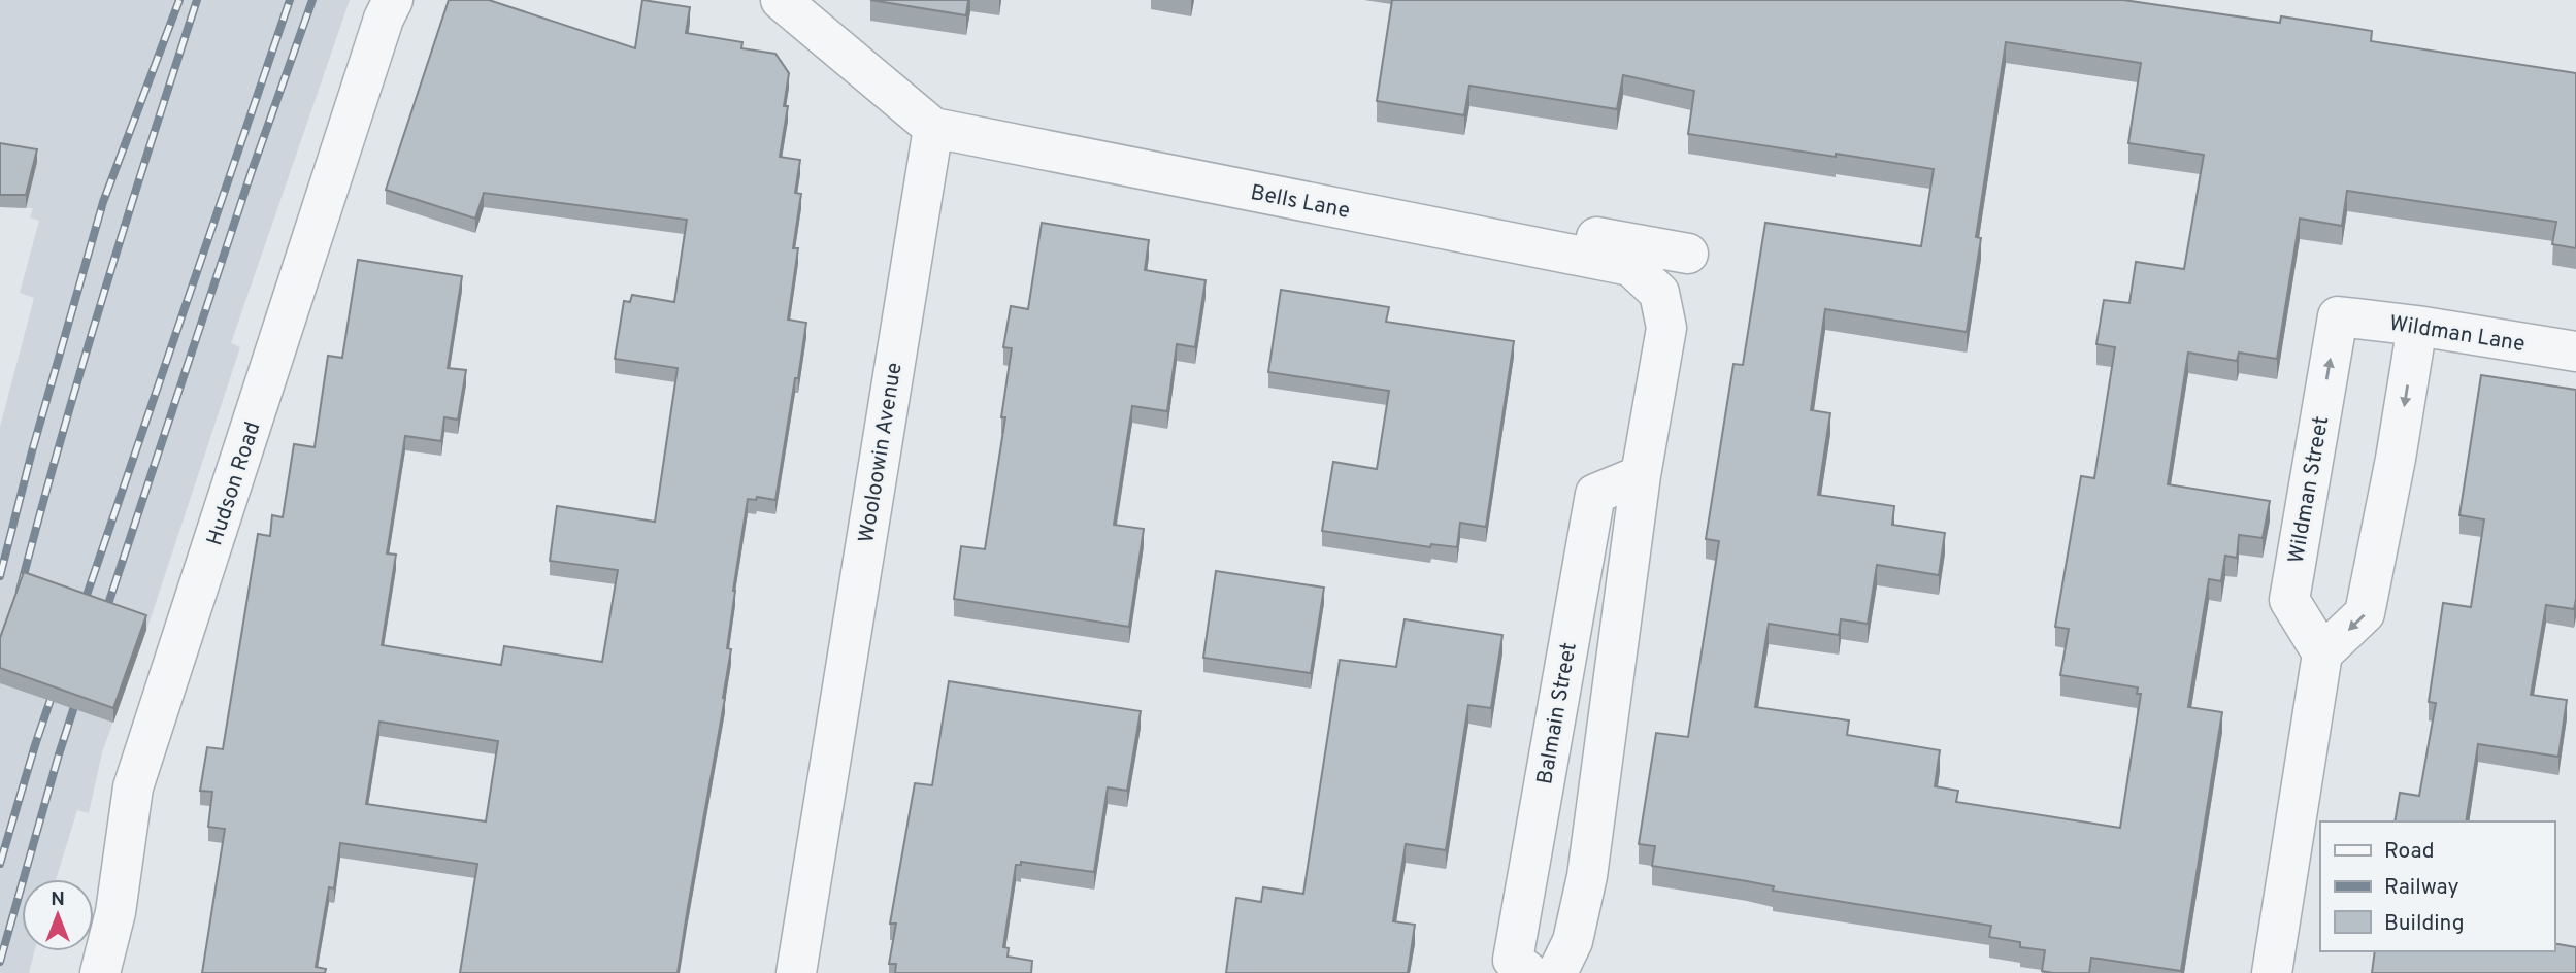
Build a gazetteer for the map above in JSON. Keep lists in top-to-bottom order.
{
  "streets": {
    "street": [
      "Bells Lane",
      "Wildman Lane",
      "Wooloowin Avenue",
      "Hudson Road",
      "Wildman Street",
      "Balmain Street"
    ]
  },
  "crossings": [
    ["Bells Lane", "Wooloowin Avenue"],
    ["Bells Lane", "Balmain Street"],
    ["Wildman Lane", "Wildman Street"]
  ],
  "legend": ["Road", "Railway", "Building"],
  "north": "top"
}
